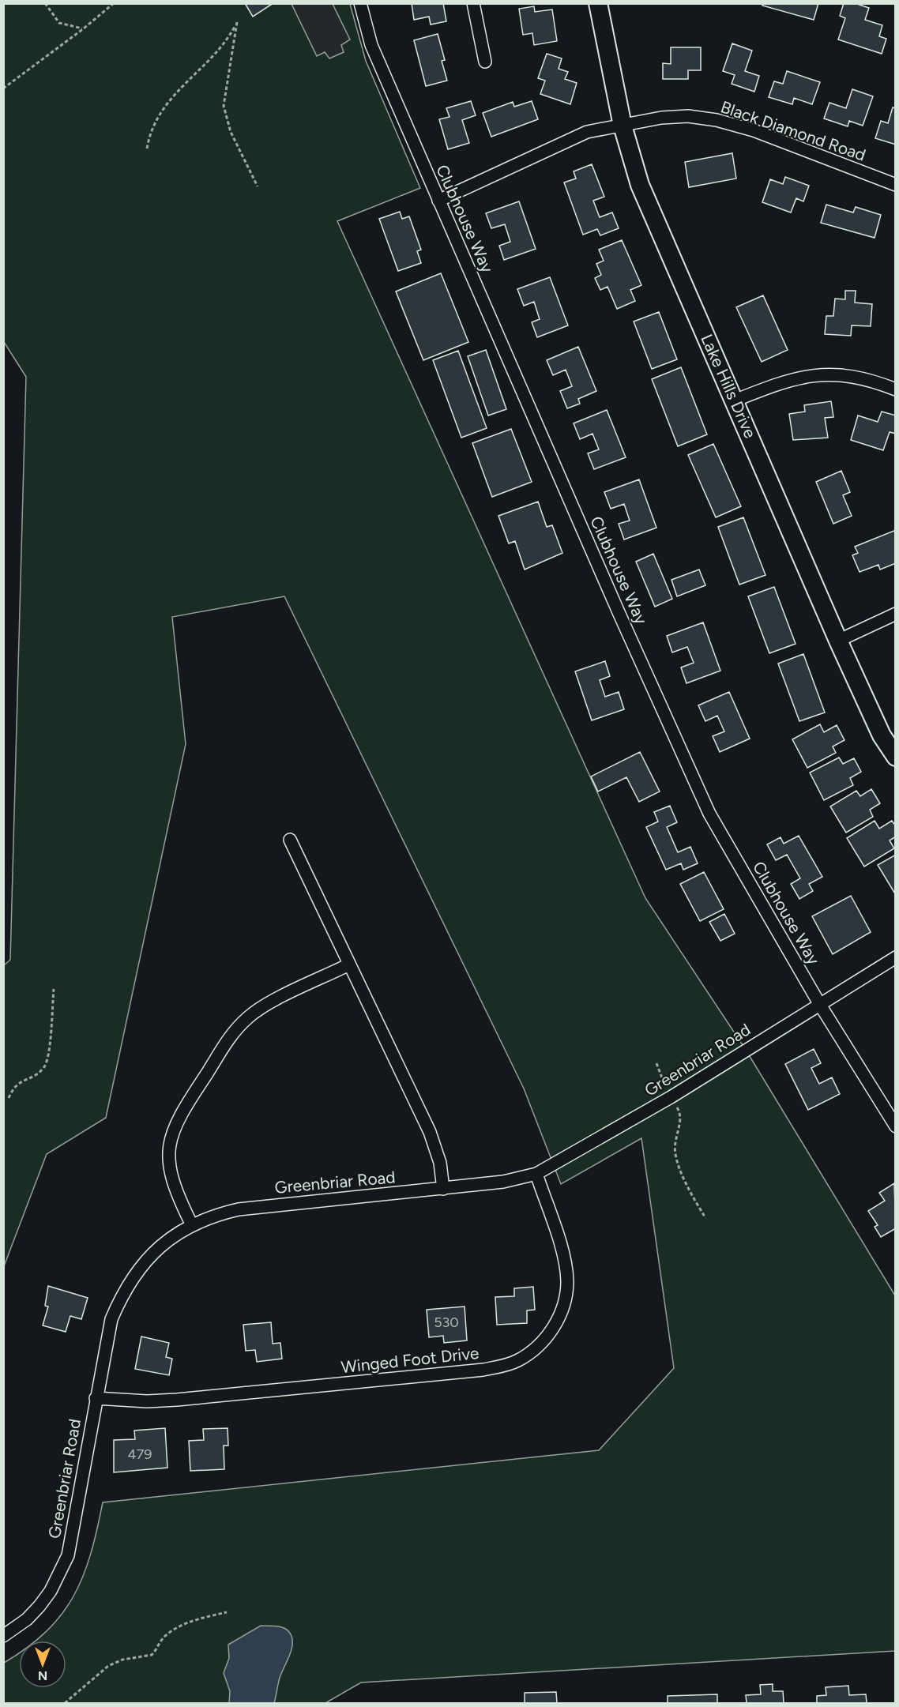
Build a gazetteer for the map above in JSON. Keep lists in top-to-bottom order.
{
  "streets": {
    "street": [
      "Black Diamond Road",
      "Clubhouse Way",
      "Lake Hills Drive",
      "Greenbriar Road",
      "Winged Foot Drive"
    ]
  },
  "crossings": [
    ["Black Diamond Road", "Clubhouse Way"],
    ["Black Diamond Road", "Lake Hills Drive"],
    ["Clubhouse Way", "Greenbriar Road"],
    ["Greenbriar Road", "Winged Foot Drive"]
  ],
  "house_numbers": ["530", "479"],
  "north": "bottom"
}
